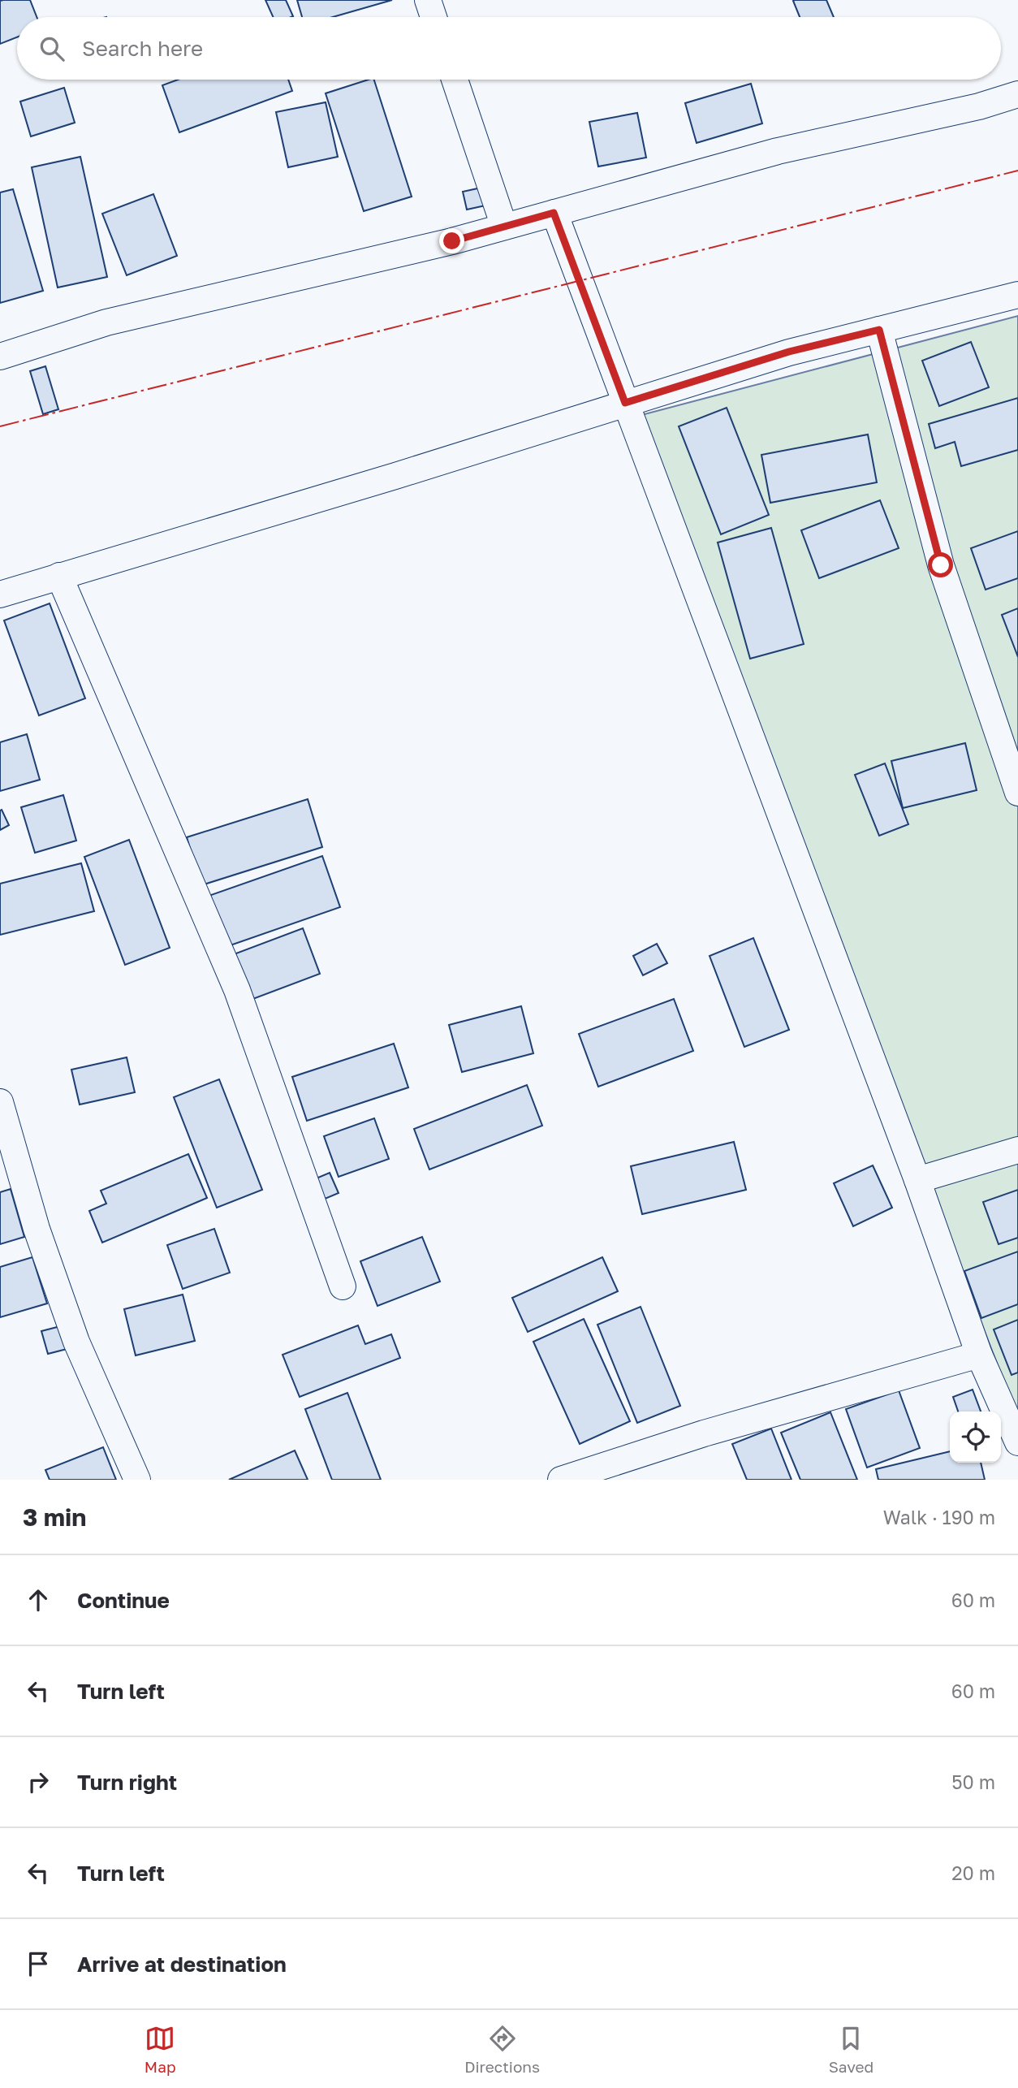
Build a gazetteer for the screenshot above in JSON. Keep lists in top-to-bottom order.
{
  "page": {
    "search": "Search here",
    "heading": ["3 min", "Walk · 190 m"],
    "list": [
      ["Continue", "60 m"],
      ["Turn left", "60 m"],
      ["Turn right", "50 m"],
      ["Turn left", "20 m"],
      "Arrive at destination"
    ],
    "nav": ["Map", "Directions", "Saved"]
  }
}
